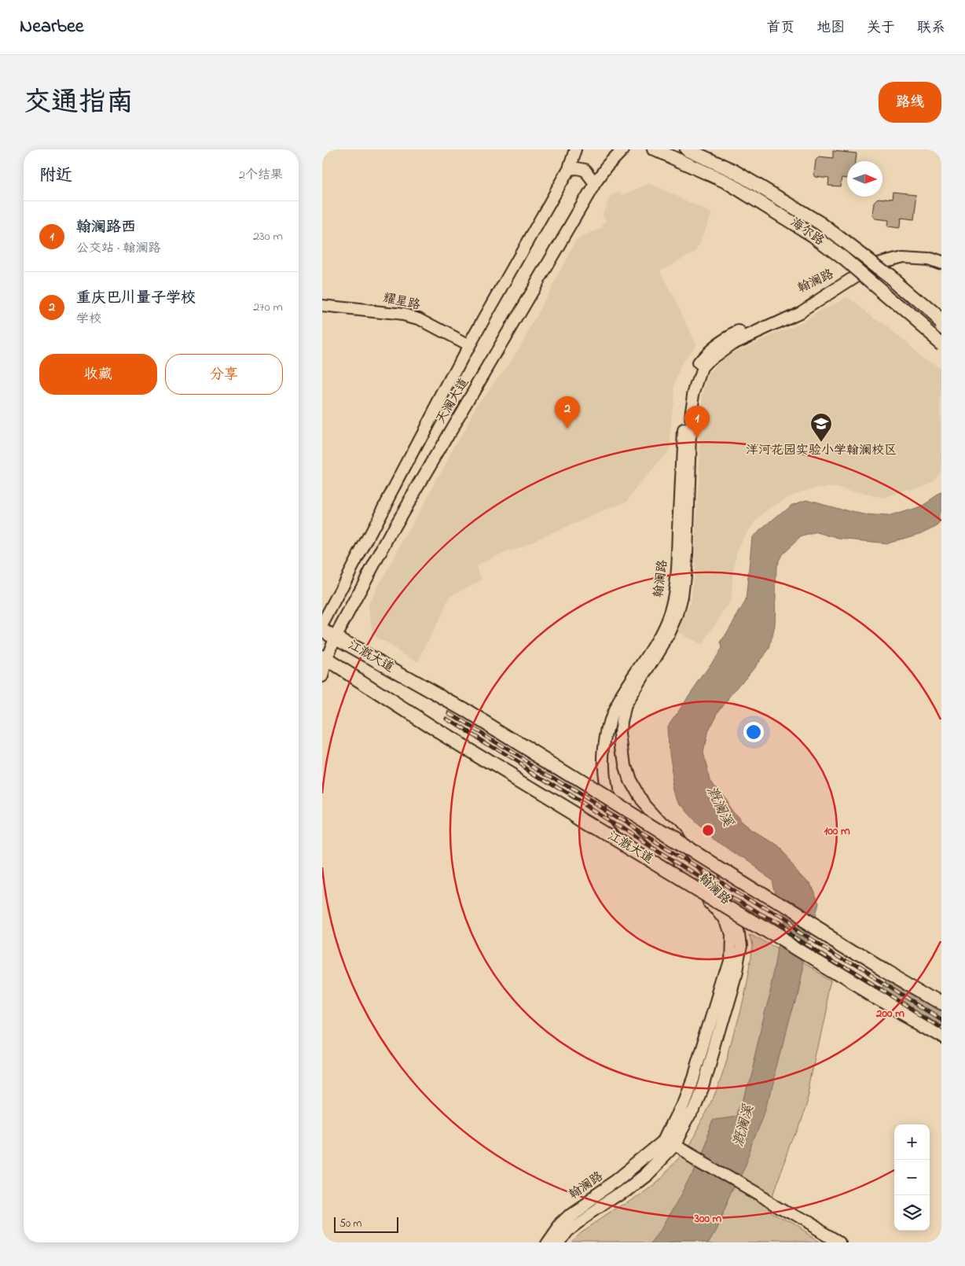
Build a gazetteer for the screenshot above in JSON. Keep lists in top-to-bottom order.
{
  "streets": {
    "main road": ["海尔路", "江溉大道"],
    "street": ["翰澜路", "耀星路", "天澜大道"]
  },
  "crossings": [
    ["耀星路", "天澜大道"],
    ["天澜大道", "江溉大道"]
  ],
  "water": ["溉澜溪"],
  "places": {
    "school or university": ["洋河花园实验小学翰澜校区"]
  },
  "scale_bar": "50 m",
  "north": "right",
  "page": {
    "header": "Nearbee",
    "nav": [
      "首页",
      "地图",
      "关于",
      "联系"
    ],
    "title": "交通指南",
    "buttons": [
      "路线",
      ["收藏", "分享"]
    ],
    "heading": ["附近", "2个结果"],
    "list": [
      {
        "mark": "1",
        "name": "翰澜路西",
        "note": "公交站 · 翰澜路",
        "value": "230 m"
      },
      {
        "mark": "2",
        "name": "重庆巴川量子学校",
        "note": "学校",
        "value": "270 m"
      }
    ],
    "pins": ["2", "1"],
    "map_buttons": ["+", "−"],
    "scale": "50 m"
  },
  "rings": ["100 m", "200 m", "300 m"]
}
